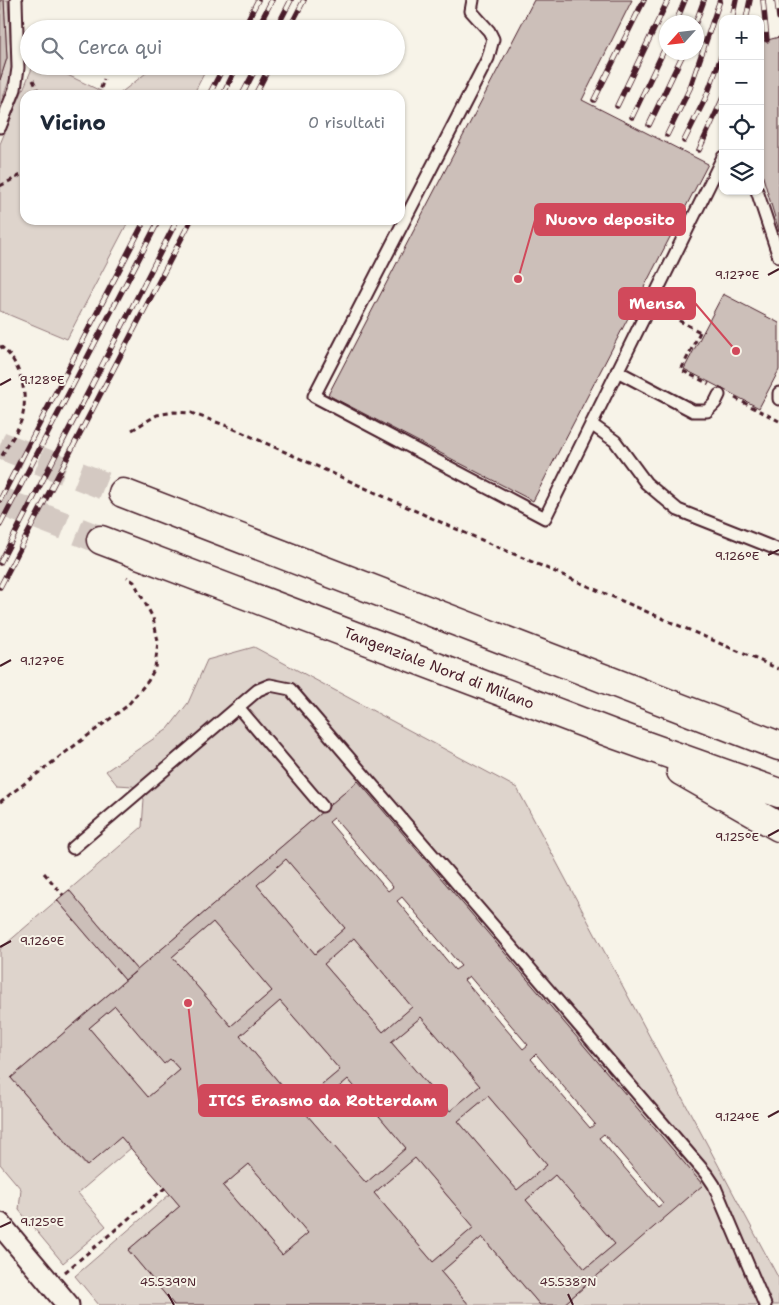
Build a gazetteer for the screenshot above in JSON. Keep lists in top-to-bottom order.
{
  "streets": {
    "highway": ["Tangenziale Nord di Milano"]
  },
  "places": ["Nuovo deposito", "Mensa", "ITCS Erasmo da Rotterdam"],
  "north": "bottom left",
  "page": {
    "map_buttons": ["+", "−"],
    "search": "Cerca qui",
    "heading": ["Vicino", "0 risultati"]
  },
  "coordinates": [
    "9.127°E",
    "9.128°E",
    "9.126°E",
    "9.125°E",
    "9.124°E",
    "45.539°N",
    "45.538°N"
  ]
}
